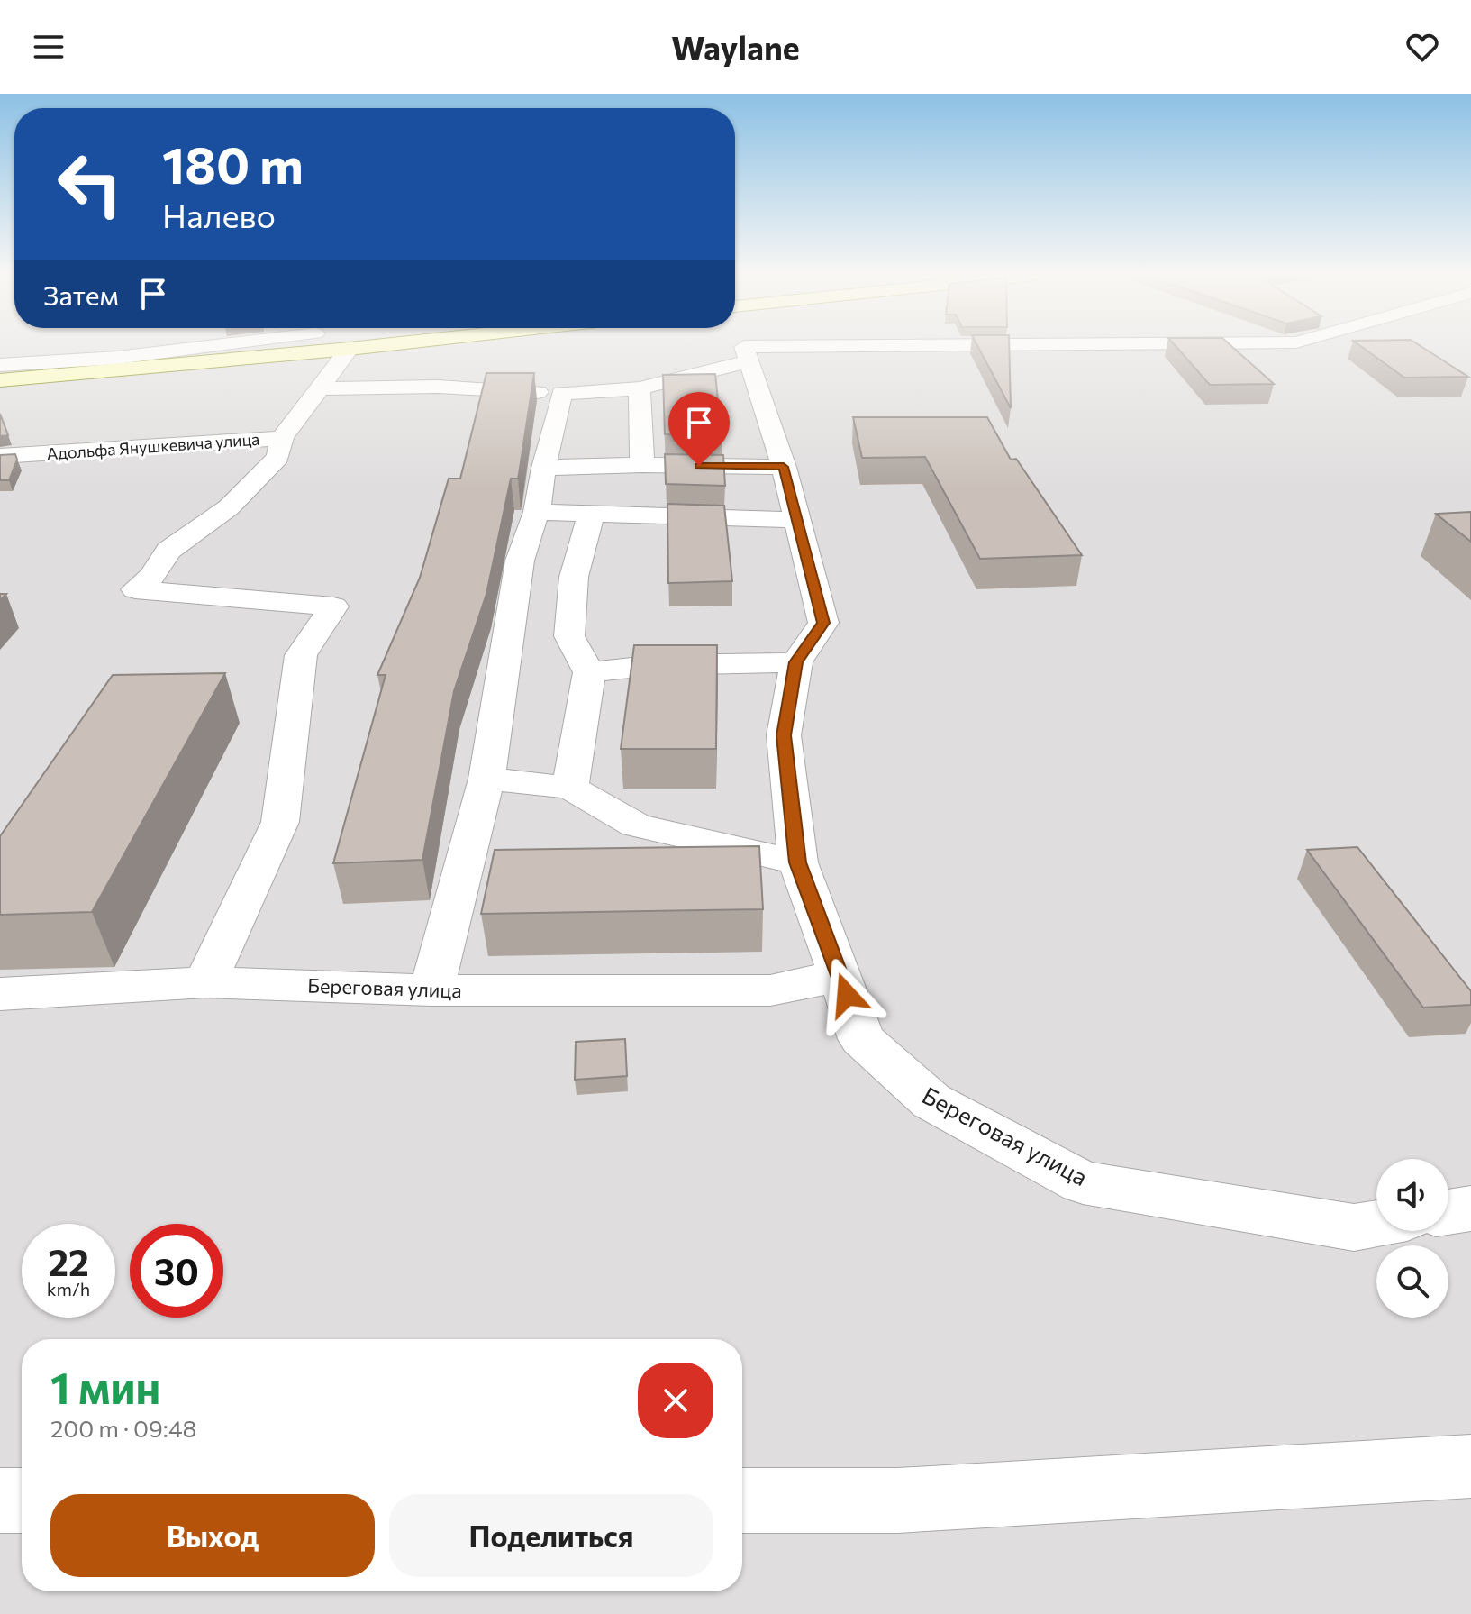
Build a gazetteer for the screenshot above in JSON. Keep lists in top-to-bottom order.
{
  "streets": {
    "street": ["Адольфа Янушкевича улица", "Береговая улица"]
  },
  "page": {
    "header": "Waylane",
    "turn": ["180 m", "Налево"],
    "then": "Затем",
    "speed": "22 km/h",
    "limit": "30",
    "heading": ["1 мин", "200 m · 09:48"],
    "buttons": ["Выход", "Поделиться"]
  }
}
